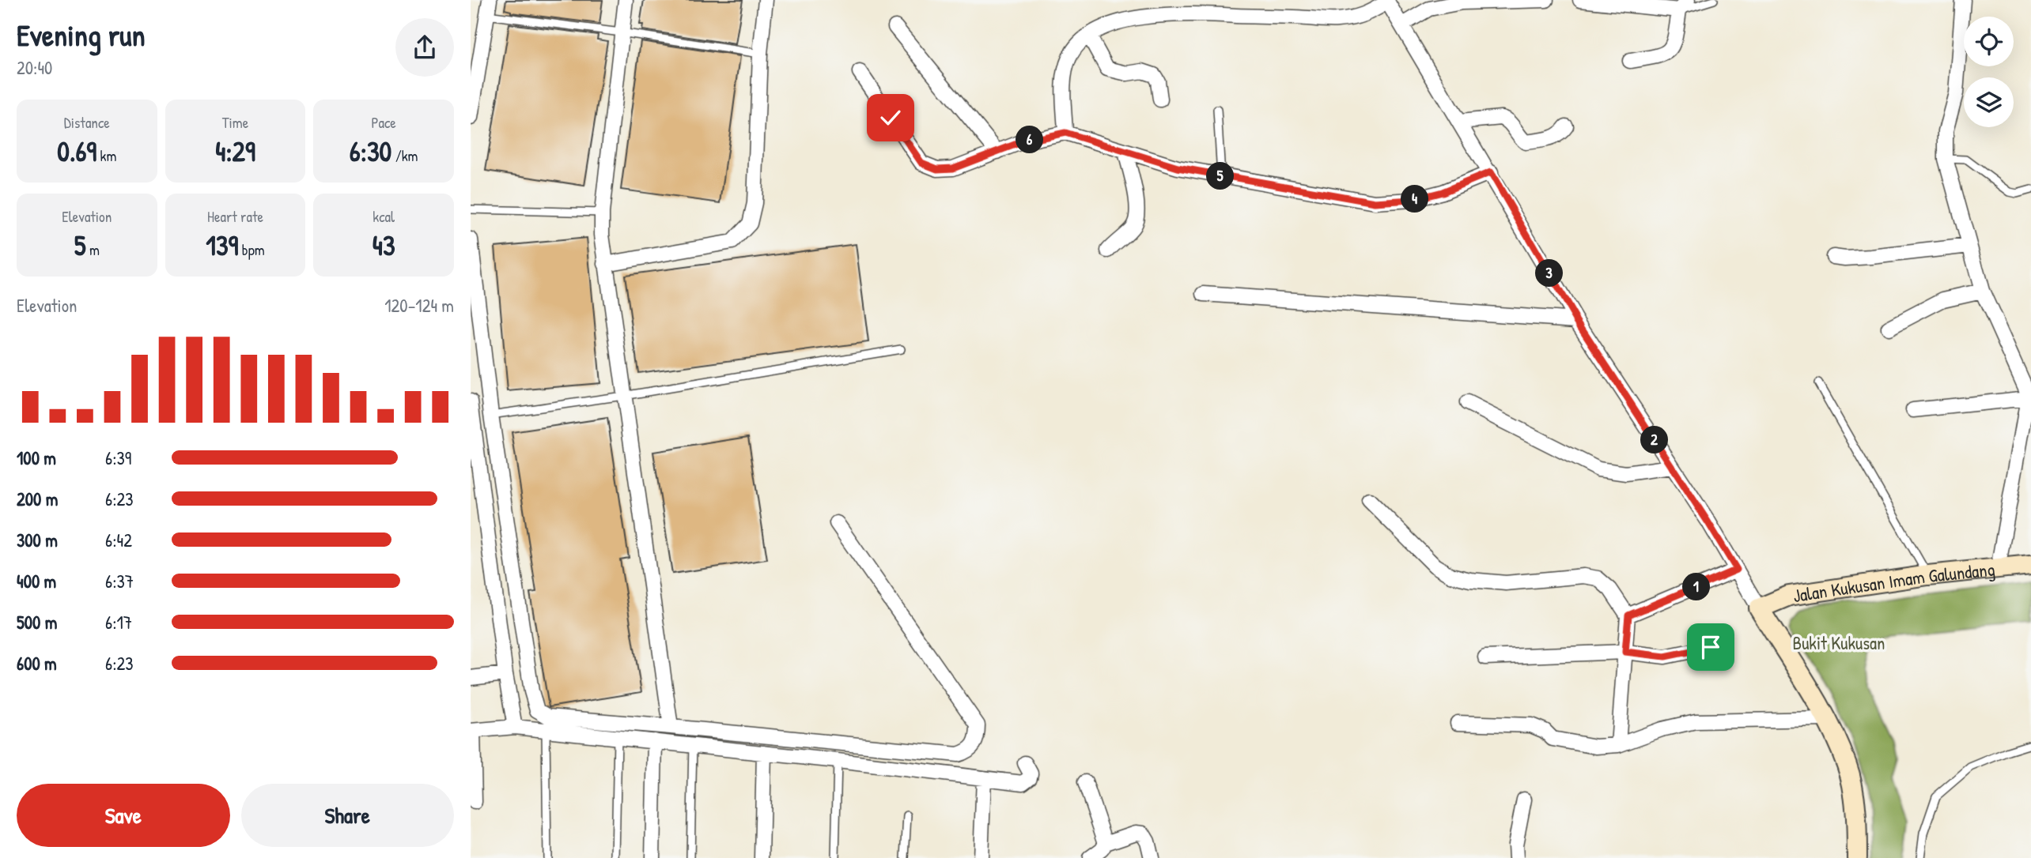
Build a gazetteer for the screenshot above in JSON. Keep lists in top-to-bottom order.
{
  "streets": {
    "street": ["Jalan Kukusan Imam Galundang"]
  },
  "parks": ["Bukit Kukusan"],
  "page": {
    "heading": ["Evening run", "20:40"],
    "stats": [
      ["Distance", "0.69 km"],
      ["Time", "4:29"],
      ["Pace", "6:30 /km"],
      ["Elevation", "5 m"],
      ["Heart rate", "139 bpm"],
      ["kcal", "43"]
    ],
    "pins": [
      "6",
      "5",
      "4",
      "3",
      "2",
      "1"
    ],
    "chart": ["Elevation", "120–124 m"],
    "list": [
      {
        "name": "100 m",
        "note": "6:39"
      },
      {
        "name": "200 m",
        "note": "6:23"
      },
      {
        "name": "300 m",
        "note": "6:42"
      },
      {
        "name": "400 m",
        "note": "6:37"
      },
      {
        "name": "500 m",
        "note": "6:17"
      },
      {
        "name": "600 m",
        "note": "6:23"
      }
    ],
    "buttons": ["Save", "Share"]
  }
}
